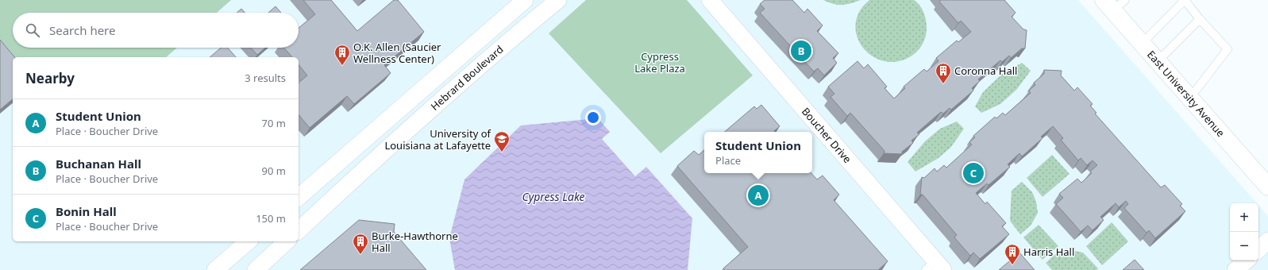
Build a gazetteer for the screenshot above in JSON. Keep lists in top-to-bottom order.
{
  "streets": {
    "main road": ["East University Avenue"],
    "street": ["Hebrard Boulevard", "Boucher Drive"]
  },
  "water": ["Cypress Lake"],
  "parks": ["Cypress Lake Plaza"],
  "places": {
    "building": [
      "O.K. Allen (Saucier Wellness Center)",
      "Coronna Hall",
      "Burke-Hawthorne Hall",
      "Harris Hall"
    ],
    "school or university": ["University of Louisiana at Lafayette"]
  },
  "page": {
    "search": "Search here",
    "pins": ["B", "C", "A"],
    "heading": ["Nearby", "3 results"],
    "list": [
      {
        "mark": "A",
        "name": "Student Union",
        "note": "Place · Boucher Drive",
        "value": "70 m"
      },
      {
        "mark": "B",
        "name": "Buchanan Hall",
        "note": "Place · Boucher Drive",
        "value": "90 m"
      },
      {
        "mark": "C",
        "name": "Bonin Hall",
        "note": "Place · Boucher Drive",
        "value": "150 m"
      }
    ],
    "popup": ["Student Union", "Place"],
    "map_buttons": ["+", "−"]
  }
}
